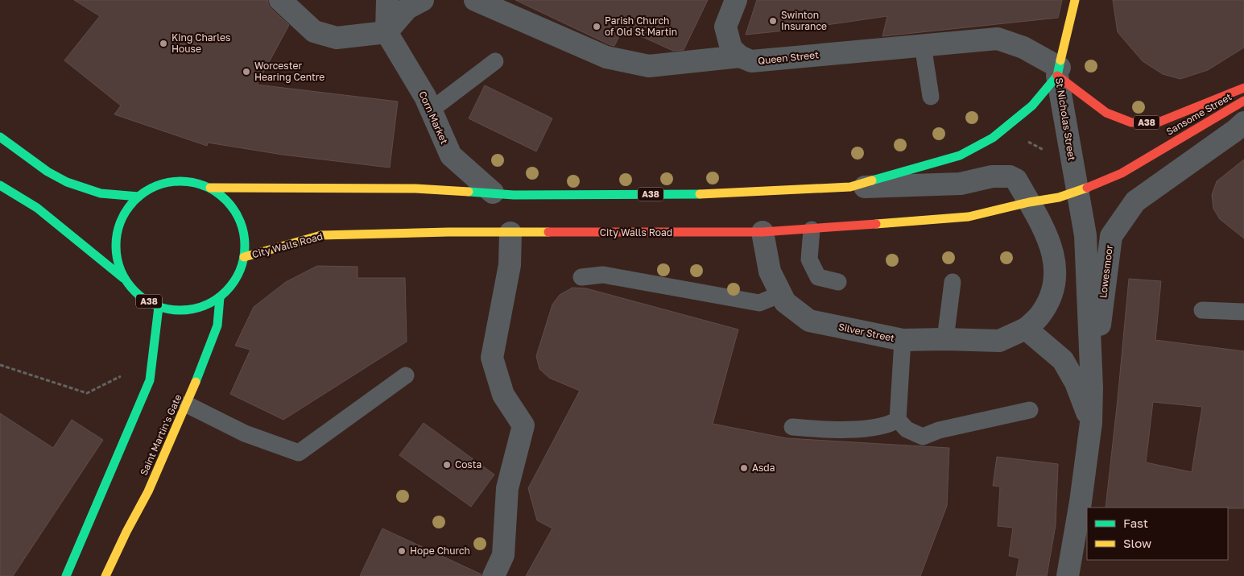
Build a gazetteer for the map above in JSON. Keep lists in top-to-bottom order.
{
  "streets": {
    "main road": [
      "Sansome Street",
      "St Nicholas Street",
      "A38",
      "City Walls Road",
      "Saint Martin's Gate"
    ],
    "street": [
      "Queen Street",
      "Corn Market",
      "Lowesmoor",
      "Silver Street"
    ]
  },
  "crossings": [
    ["Queen Street", "St Nicholas Street"],
    ["Queen Street", "A38"],
    ["Sansome Street", "St Nicholas Street"],
    ["Sansome Street", "City Walls Road"],
    ["Sansome Street", "Lowesmoor"],
    ["Corn Market", "A38"],
    ["St Nicholas Street", "A38"],
    ["St Nicholas Street", "City Walls Road"],
    ["St Nicholas Street", "Lowesmoor"],
    ["A38", "City Walls Road"],
    ["A38", "Saint Martin's Gate"],
    ["City Walls Road", "Lowesmoor"],
    ["City Walls Road", "Silver Street"],
    ["City Walls Road", "Saint Martin's Gate"]
  ],
  "places": [
    "Swinton Insurance",
    "Parish Church of Old St Martin",
    "King Charles House",
    "Worcester Hearing Centre",
    "Costa",
    "Asda",
    "Hope Church"
  ],
  "legend": ["Fast", "Slow"]
}
